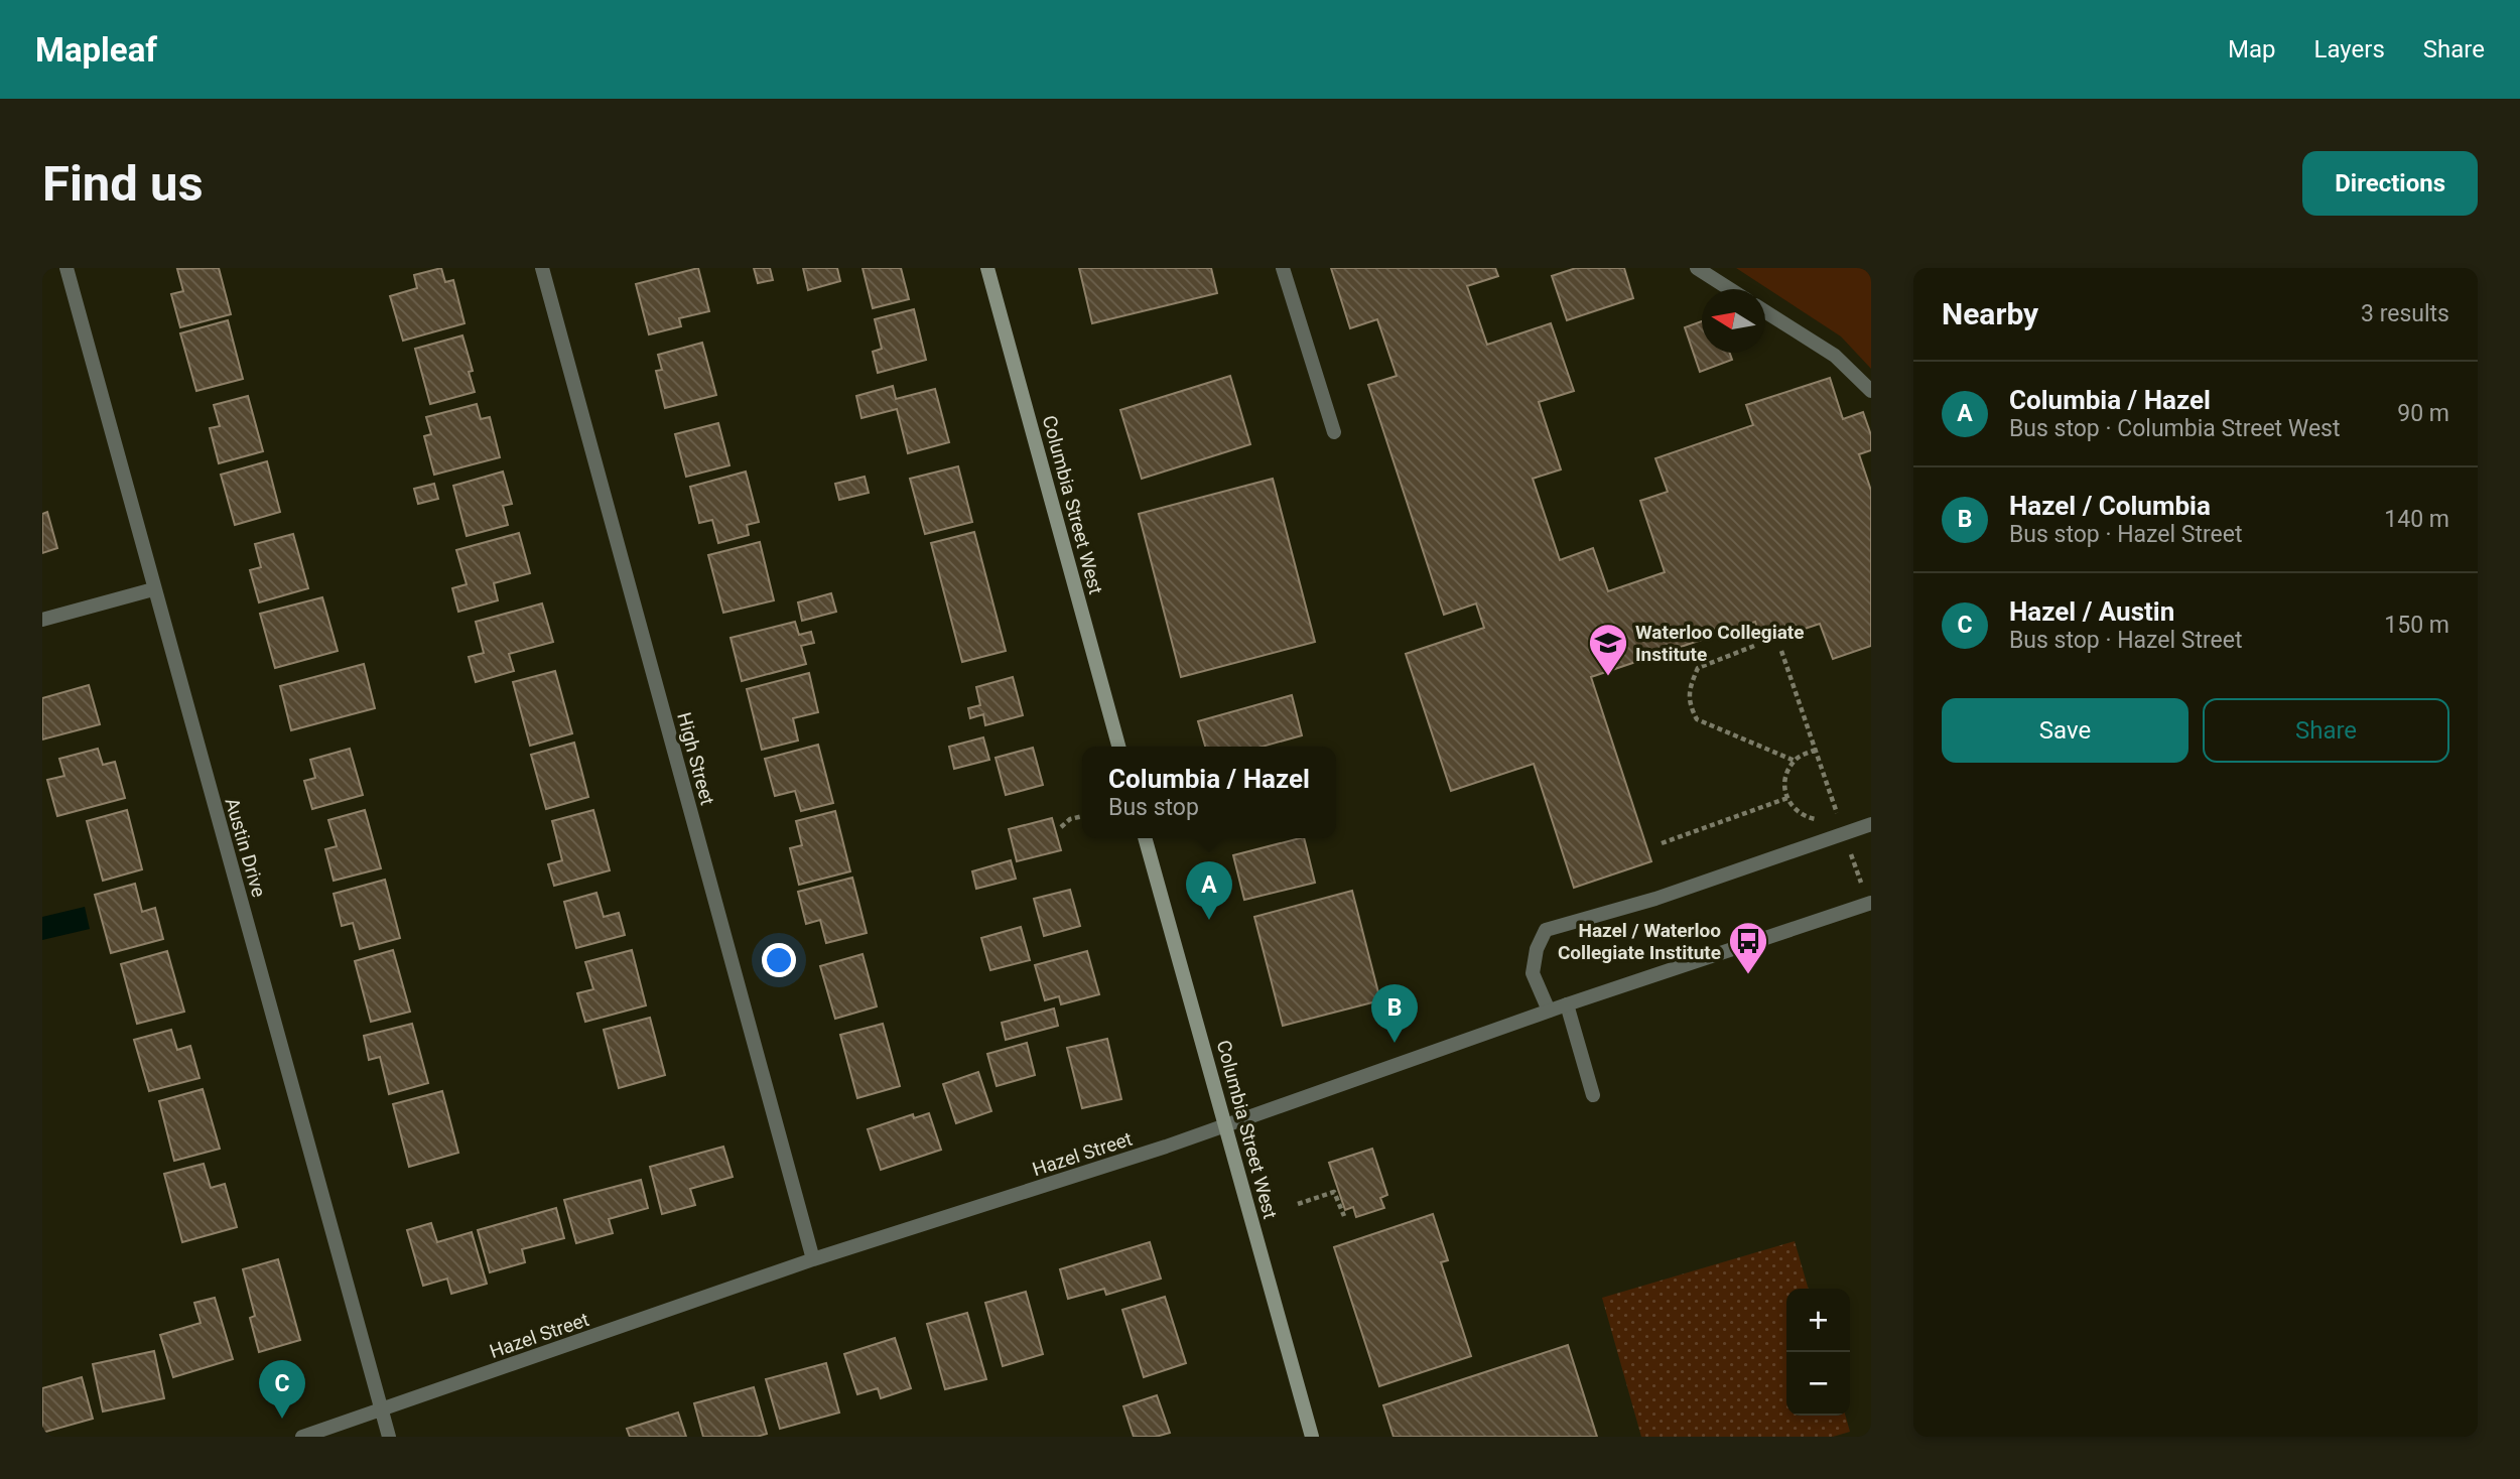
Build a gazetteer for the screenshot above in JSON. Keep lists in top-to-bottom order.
{
  "streets": {
    "main road": ["Columbia Street West"],
    "street": ["High Street", "Austin Drive", "Hazel Street"]
  },
  "crossings": [
    ["Columbia Street West", "Hazel Street"],
    ["High Street", "Hazel Street"],
    ["Austin Drive", "Hazel Street"]
  ],
  "places": {
    "school or university": ["Waterloo Collegiate Institute"],
    "bus stop": ["Hazel / Waterloo Collegiate Institute"]
  },
  "north": "left",
  "page": {
    "header": "Mapleaf",
    "nav": ["Map", "Layers", "Share"],
    "buttons": [
      "Directions",
      ["Save", "Share"]
    ],
    "title": "Find us",
    "heading": ["Nearby", "3 results"],
    "list": [
      {
        "mark": "A",
        "name": "Columbia / Hazel",
        "note": "Bus stop · Columbia Street West",
        "value": "90 m"
      },
      {
        "mark": "B",
        "name": "Hazel / Columbia",
        "note": "Bus stop · Hazel Street",
        "value": "140 m"
      },
      {
        "mark": "C",
        "name": "Hazel / Austin",
        "note": "Bus stop · Hazel Street",
        "value": "150 m"
      }
    ],
    "popup": ["Columbia / Hazel", "Bus stop"],
    "pins": ["A", "B", "C"],
    "map_buttons": ["+", "−"]
  }
}
